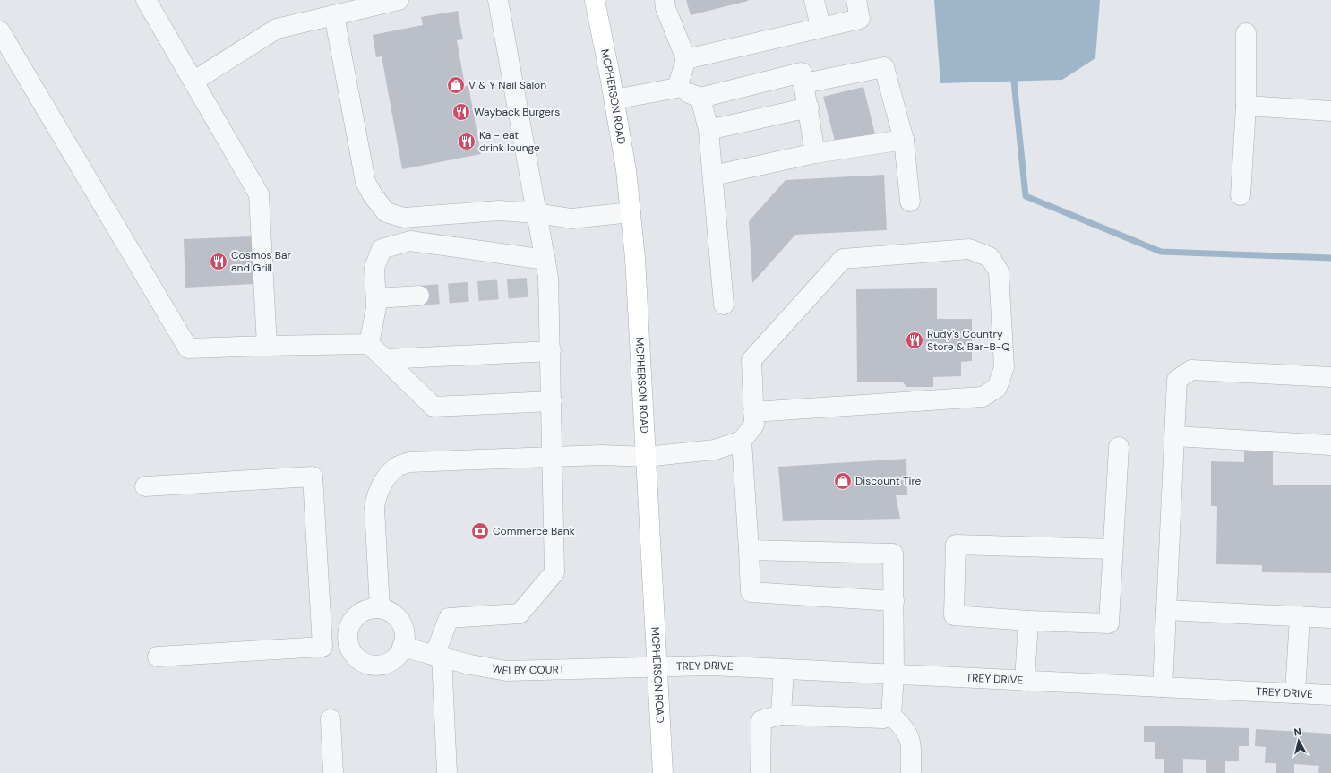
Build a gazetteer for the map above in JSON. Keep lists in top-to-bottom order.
{
  "streets": {
    "main road": ["MCPHERSON ROAD"],
    "street": ["TREY DRIVE", "WELBY COURT"]
  },
  "crossings": [
    ["MCPHERSON ROAD", "TREY DRIVE"],
    ["MCPHERSON ROAD", "WELBY COURT"],
    ["TREY DRIVE", "WELBY COURT"]
  ],
  "places": {
    "shop": ["V & Y Nail Salon", "Discount Tire"],
    "restaurant": [
      "Wayback Burgers",
      "Ka - eat drink lounge",
      "Cosmos Bar and Grill",
      "Rudy's Country Store & Bar-B-Q"
    ],
    "bank": ["Commerce Bank"]
  },
  "north": "top"
}
